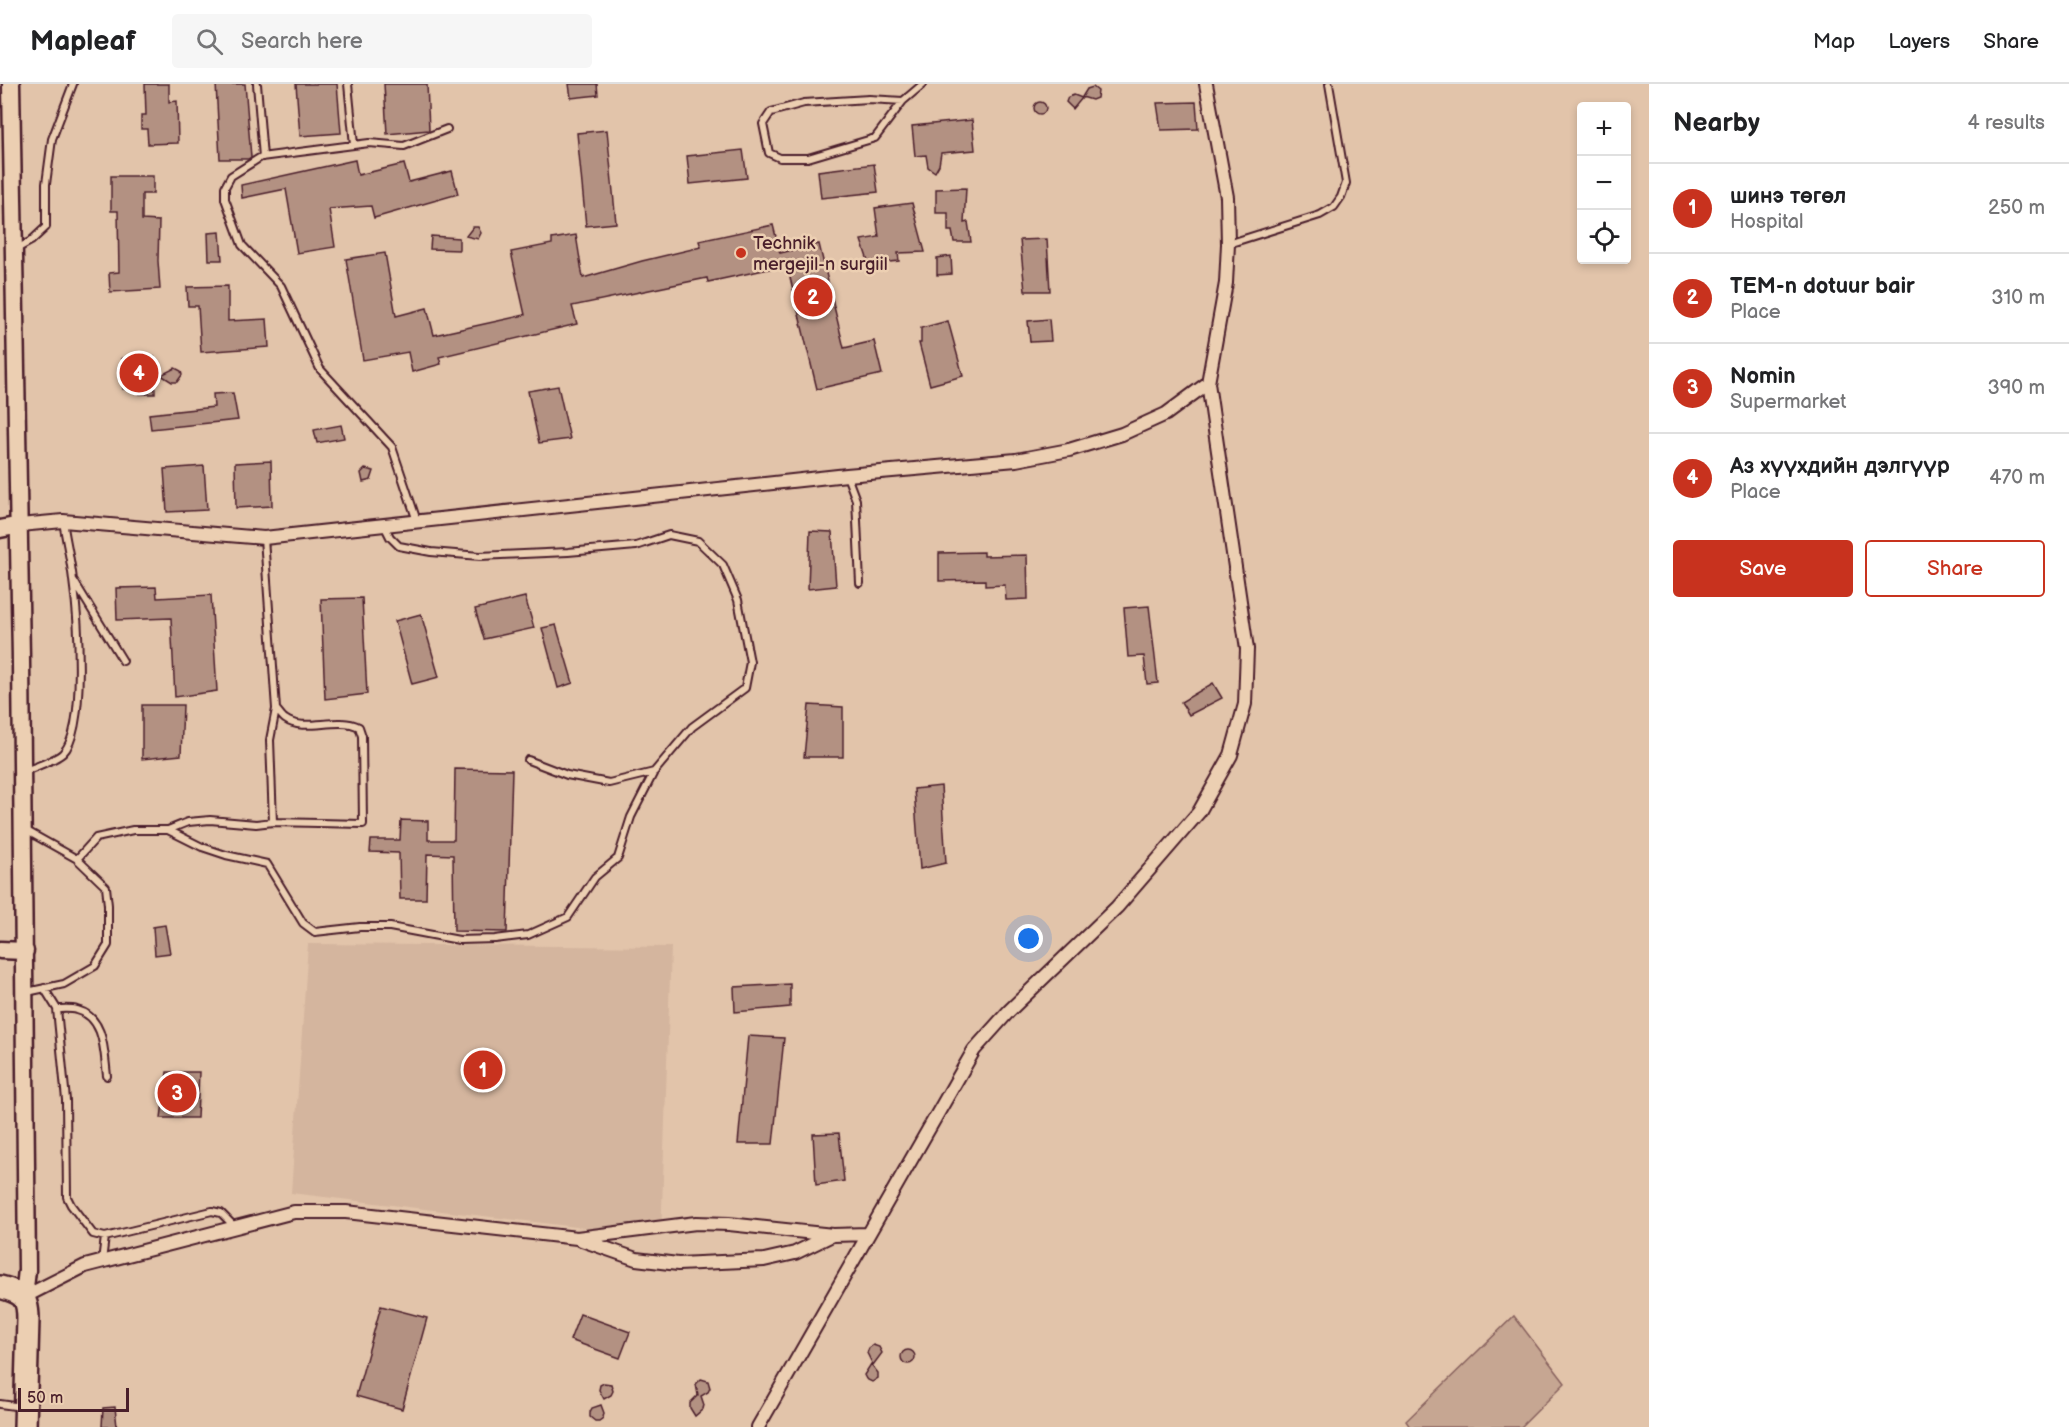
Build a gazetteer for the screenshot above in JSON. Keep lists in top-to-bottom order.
{
  "places": ["Technik mergejil-n surgiil"],
  "scale_bar": "50 m",
  "page": {
    "header": "Mapleaf",
    "search": "Search here",
    "nav": ["Map", "Layers", "Share"],
    "heading": ["Nearby", "4 results"],
    "map_buttons": ["+", "−"],
    "list": [
      {
        "mark": "1",
        "name": "шинэ төгөл",
        "note": "Hospital",
        "value": "250 m"
      },
      {
        "mark": "2",
        "name": "TEM-n dotuur bair",
        "note": "Place",
        "value": "310 m"
      },
      {
        "mark": "3",
        "name": "Nomin",
        "note": "Supermarket",
        "value": "390 m"
      },
      {
        "mark": "4",
        "name": "Аз хүүхдийн дэлгүүр",
        "note": "Place",
        "value": "470 m"
      }
    ],
    "pins": [
      "2",
      "4",
      "1",
      "3"
    ],
    "buttons": ["Save", "Share"],
    "scale": "50 m"
  }
}
